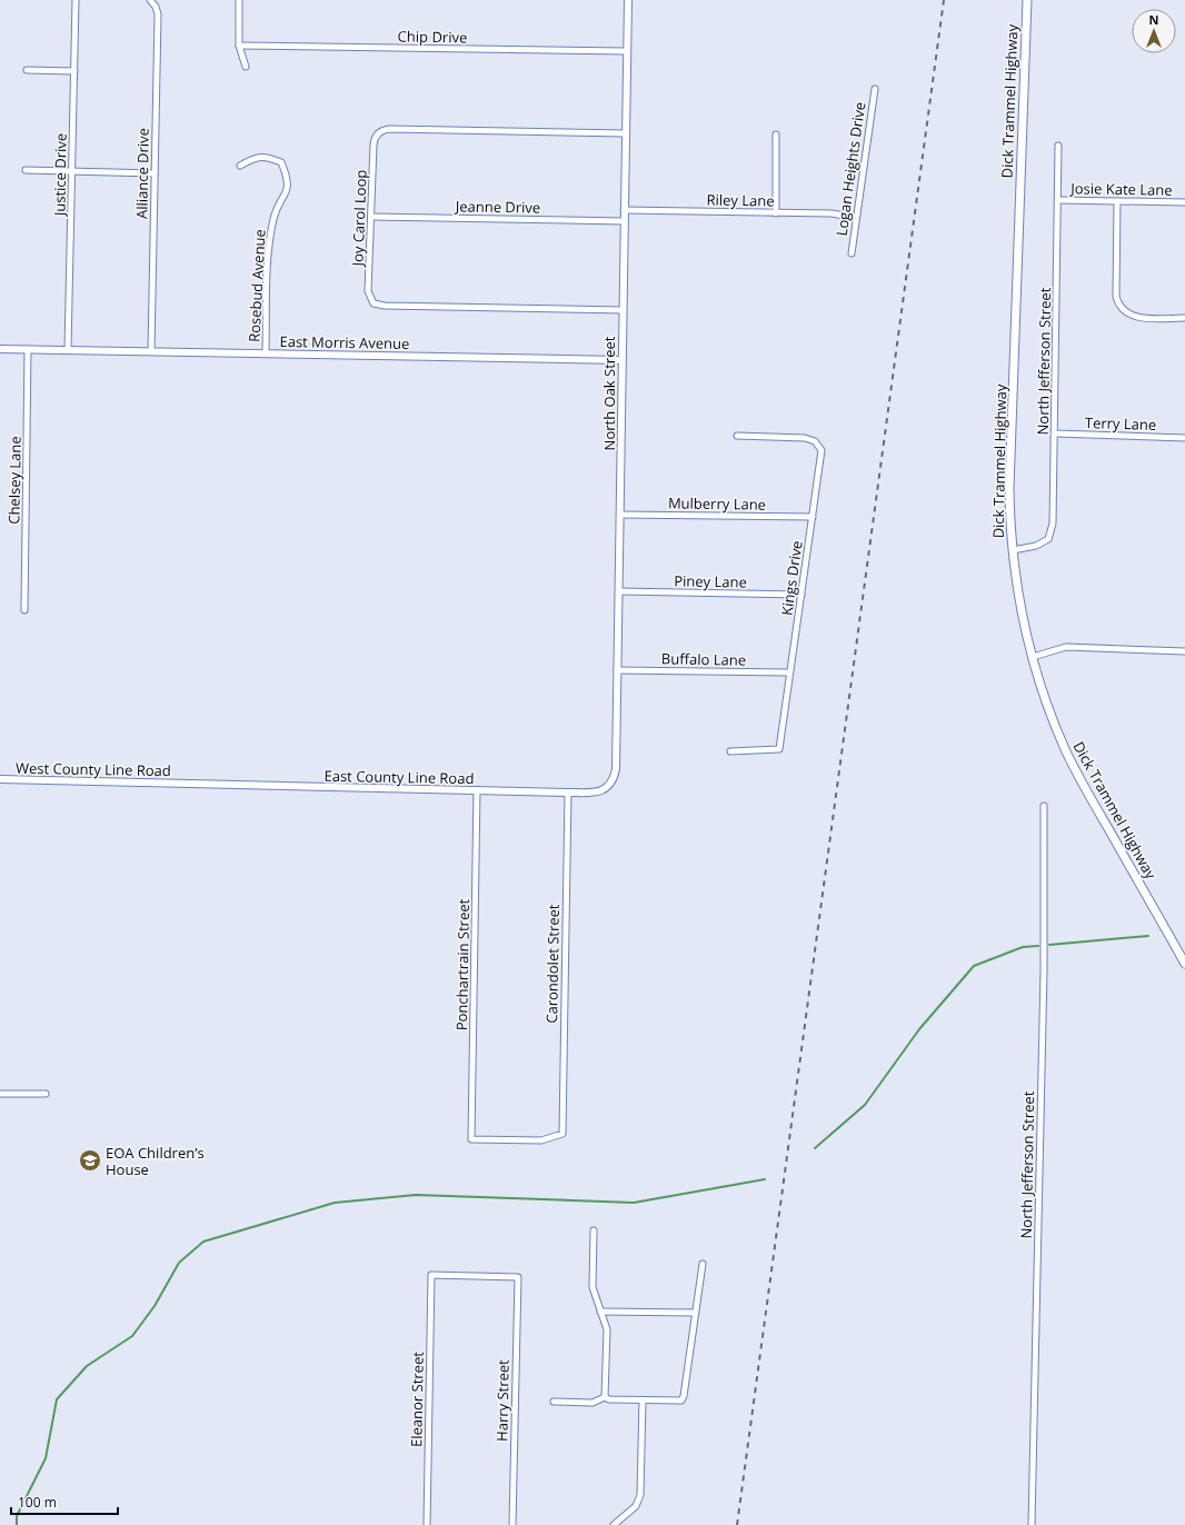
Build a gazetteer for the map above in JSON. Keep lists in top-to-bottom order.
{
  "streets": {
    "main road": ["Dick Trammel Highway"],
    "street": [
      "Chip Drive",
      "Logan Heights Drive",
      "Alliance Drive",
      "Justice Drive",
      "Josie Kate Lane",
      "Riley Lane",
      "Jeanne Drive",
      "Joy Carol Loop",
      "Rosebud Avenue",
      "East Morris Avenue",
      "North Jefferson Street",
      "North Oak Street",
      "Terry Lane",
      "Chelsey Lane",
      "Mulberry Lane",
      "Kings Drive",
      "Piney Lane",
      "Buffalo Lane",
      "West County Line Road",
      "East County Line Road",
      "Carondolet Street",
      "Ponchartrain Street",
      "Eleanor Street",
      "Harry Street"
    ]
  },
  "crossings": [
    ["Chip Drive", "North Oak Street"],
    ["Dick Trammel Highway", "North Jefferson Street"],
    ["Logan Heights Drive", "Riley Lane"],
    ["Alliance Drive", "East Morris Avenue"],
    ["Justice Drive", "East Morris Avenue"],
    ["Josie Kate Lane", "North Jefferson Street"],
    ["Riley Lane", "North Oak Street"],
    ["Jeanne Drive", "Joy Carol Loop"],
    ["Jeanne Drive", "North Oak Street"],
    ["Joy Carol Loop", "North Oak Street"],
    ["Rosebud Avenue", "East Morris Avenue"],
    ["East Morris Avenue", "North Oak Street"],
    ["East Morris Avenue", "Chelsey Lane"],
    ["North Jefferson Street", "Terry Lane"],
    ["North Oak Street", "Mulberry Lane"],
    ["North Oak Street", "Piney Lane"],
    ["North Oak Street", "Buffalo Lane"],
    ["North Oak Street", "East County Line Road"],
    ["Mulberry Lane", "Kings Drive"],
    ["Kings Drive", "Piney Lane"],
    ["Kings Drive", "Buffalo Lane"],
    ["West County Line Road", "East County Line Road"],
    ["East County Line Road", "Carondolet Street"],
    ["East County Line Road", "Ponchartrain Street"],
    ["Carondolet Street", "Ponchartrain Street"],
    ["Eleanor Street", "Harry Street"]
  ],
  "places": {
    "school or university": ["EOA Children’s House"]
  },
  "scale_bar": "100 m",
  "north": "top"
}
